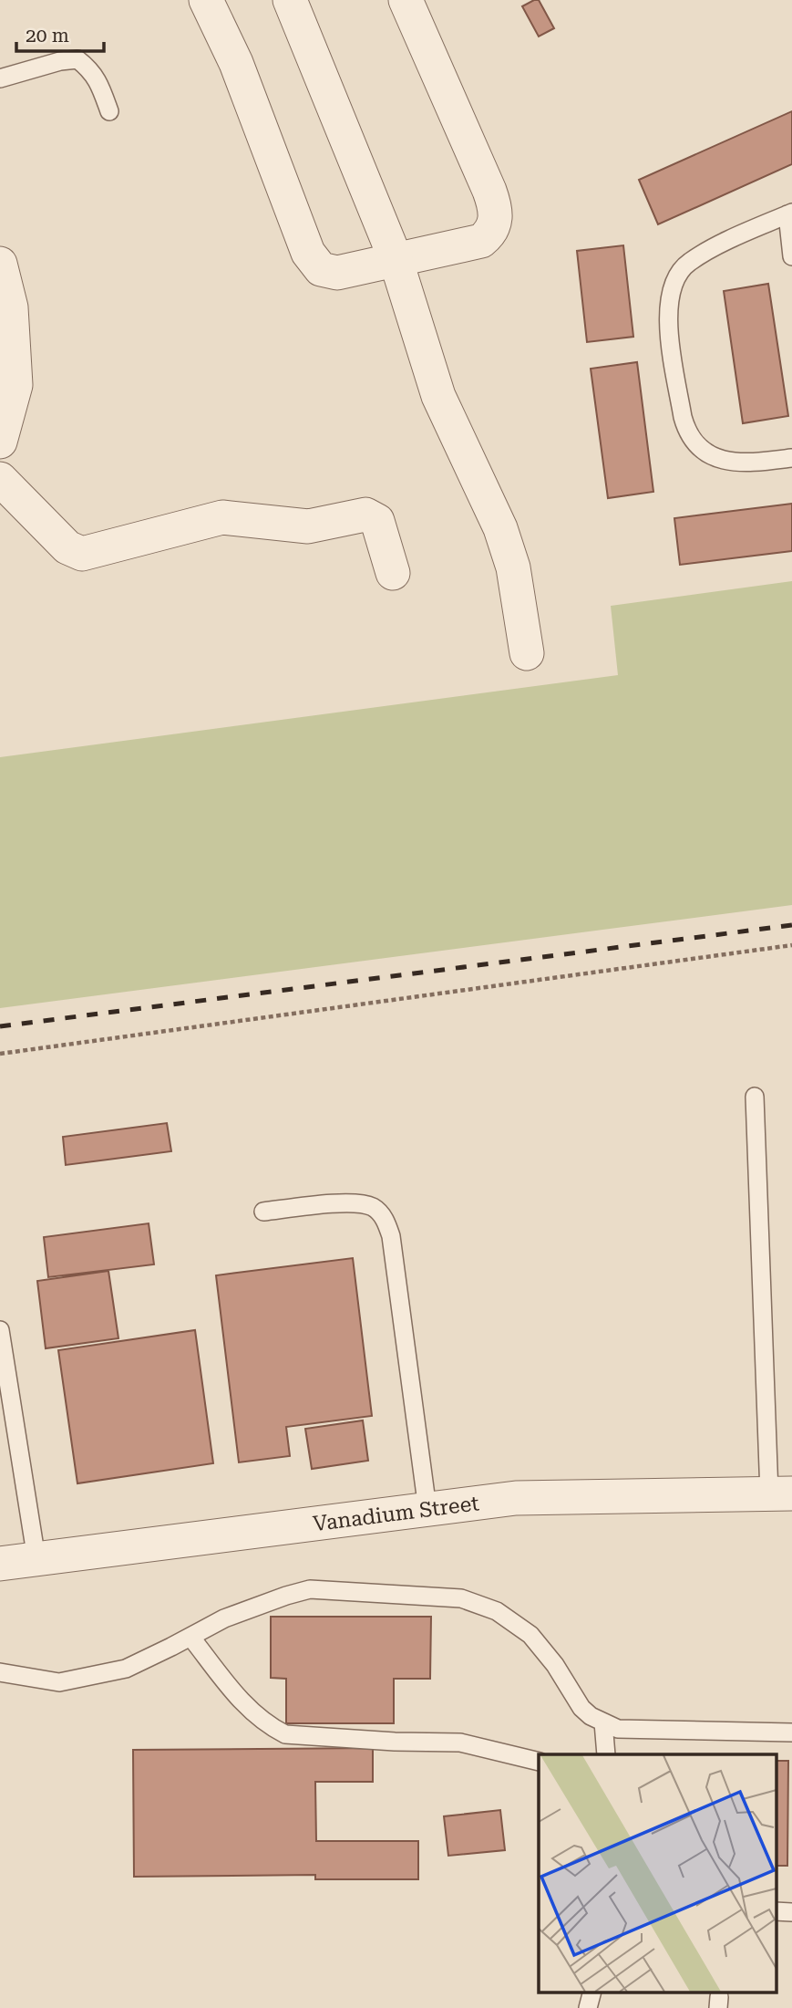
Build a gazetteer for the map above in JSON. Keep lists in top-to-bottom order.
{
  "streets": {
    "street": ["Vanadium Street"]
  },
  "scale_bar": "20 m"
}
